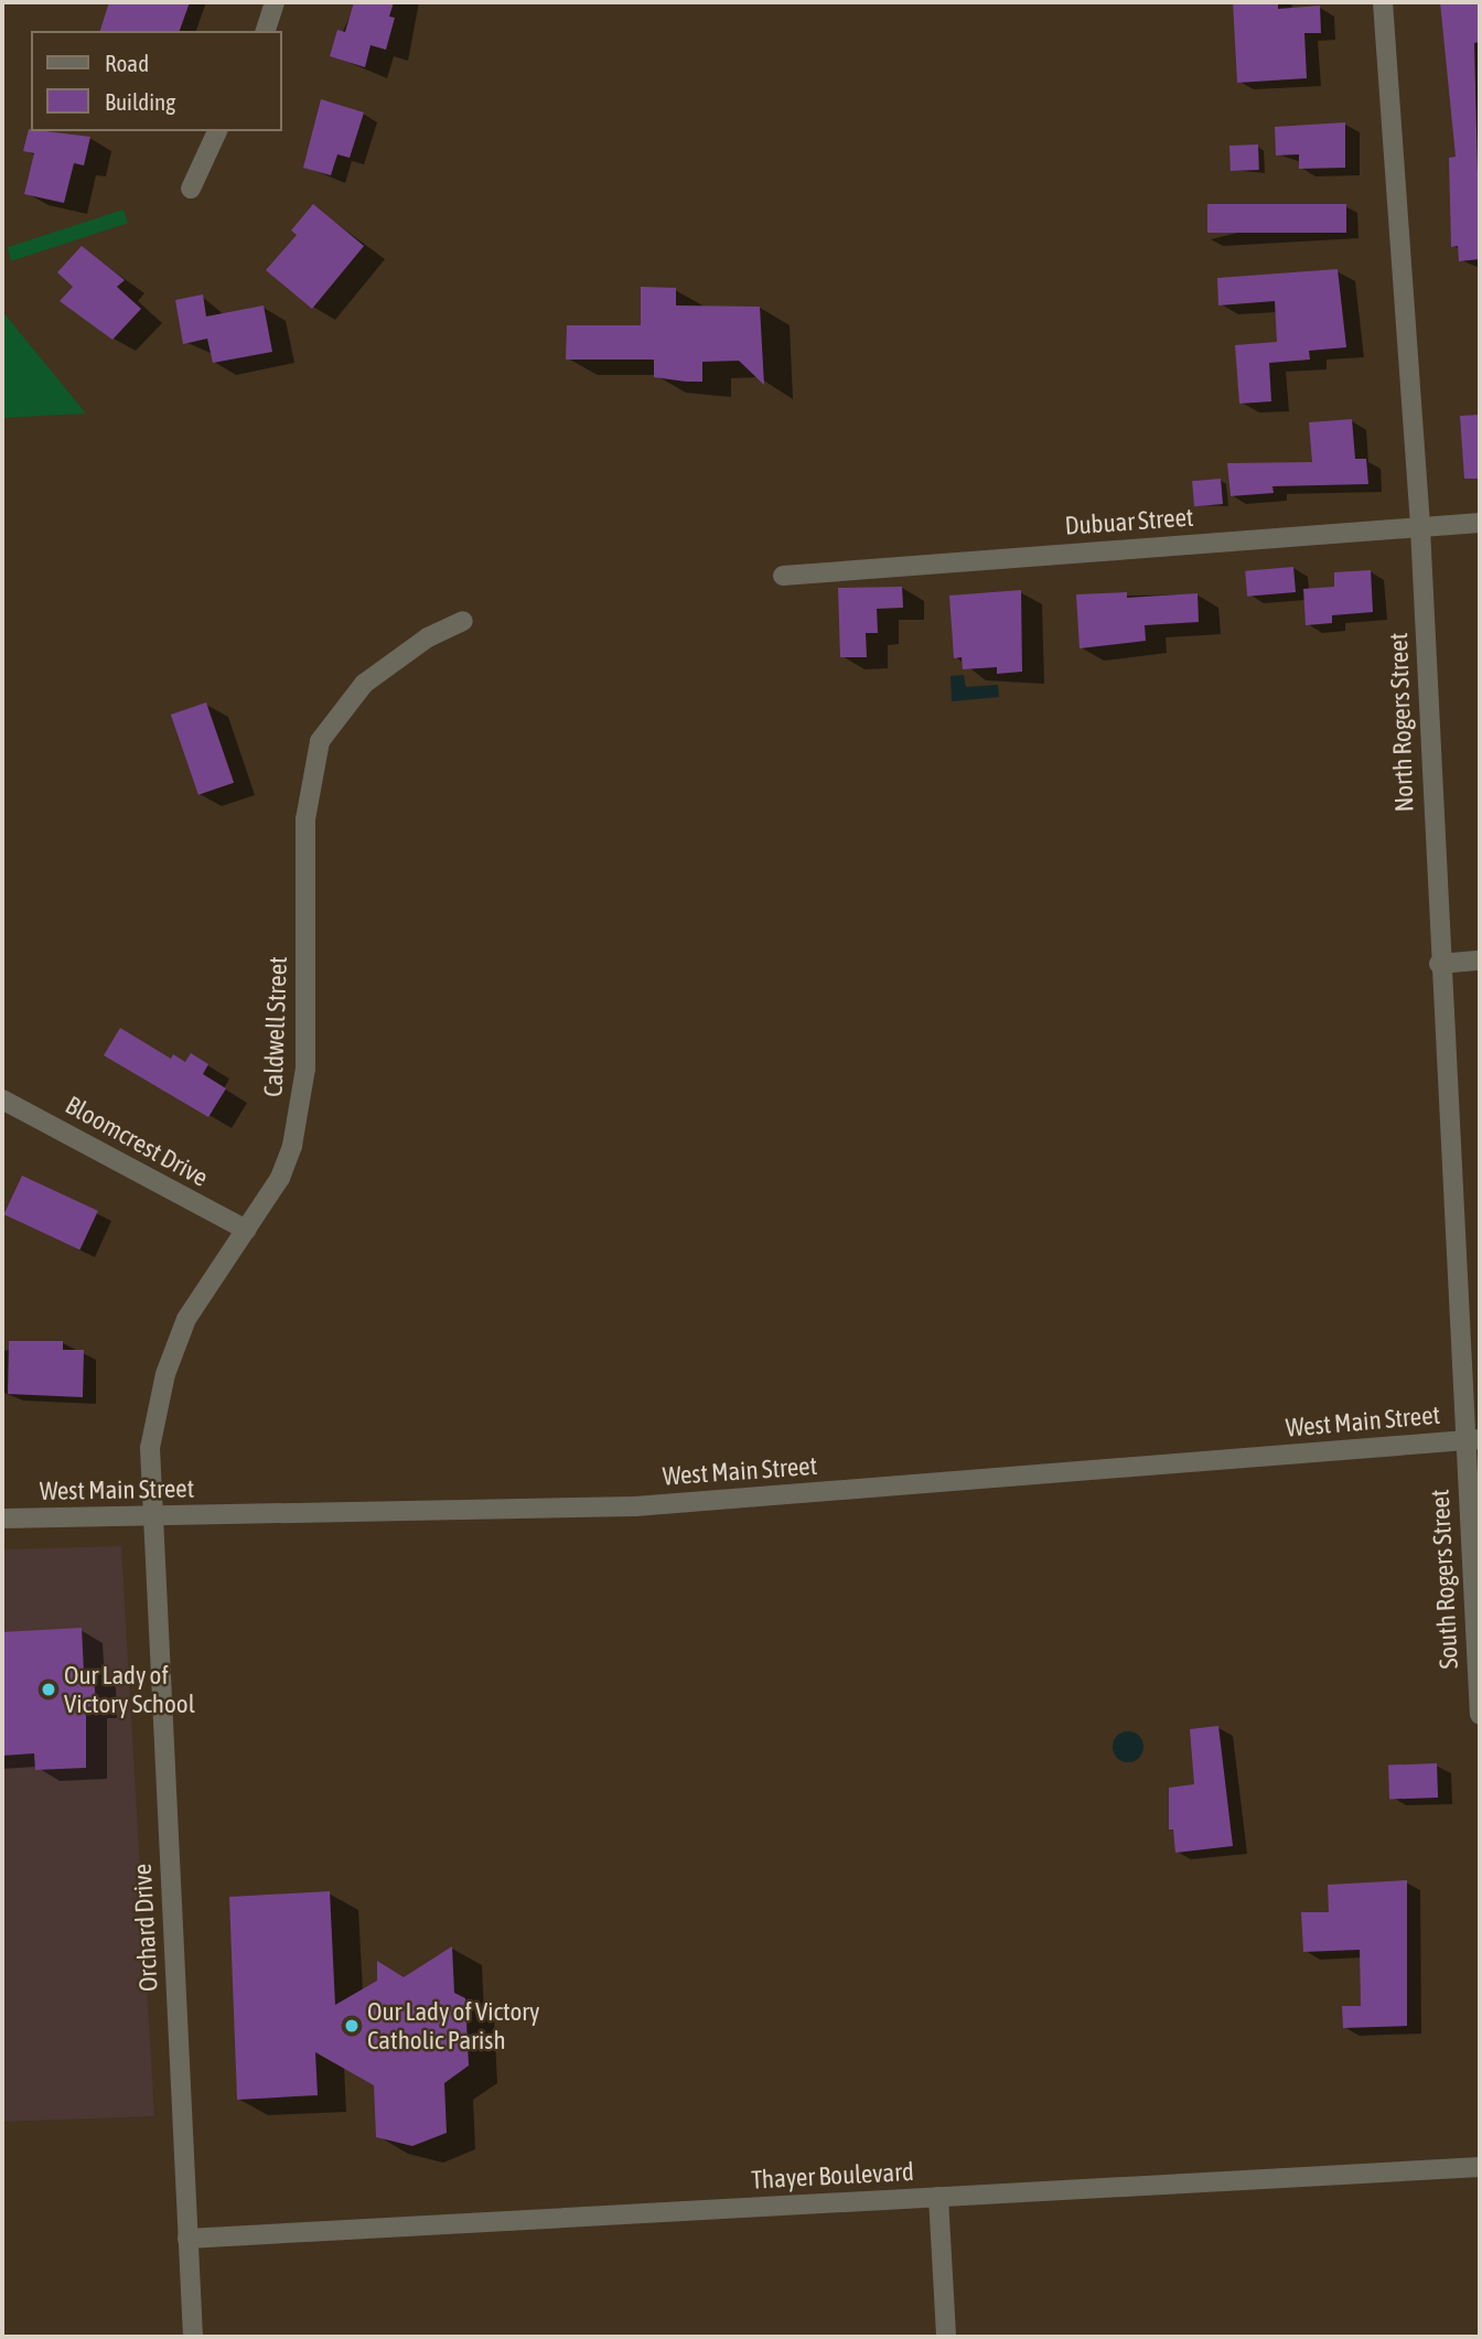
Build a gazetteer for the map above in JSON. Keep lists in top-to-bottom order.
{
  "streets": {
    "street": [
      "Dubuar Street",
      "North Rogers Street",
      "Caldwell Street",
      "Bloomcrest Drive",
      "West Main Street",
      "South Rogers Street",
      "Orchard Drive",
      "Thayer Boulevard"
    ]
  },
  "crossings": [
    ["Dubuar Street", "North Rogers Street"],
    ["North Rogers Street", "West Main Street"],
    ["North Rogers Street", "South Rogers Street"],
    ["Caldwell Street", "Bloomcrest Drive"],
    ["Caldwell Street", "West Main Street"],
    ["Caldwell Street", "Orchard Drive"],
    ["West Main Street", "South Rogers Street"],
    ["West Main Street", "Orchard Drive"],
    ["Orchard Drive", "Thayer Boulevard"]
  ],
  "places": ["Our Lady of Victory School", "Our Lady of Victory Catholic Parish"],
  "legend": ["Road", "Building"]
}
